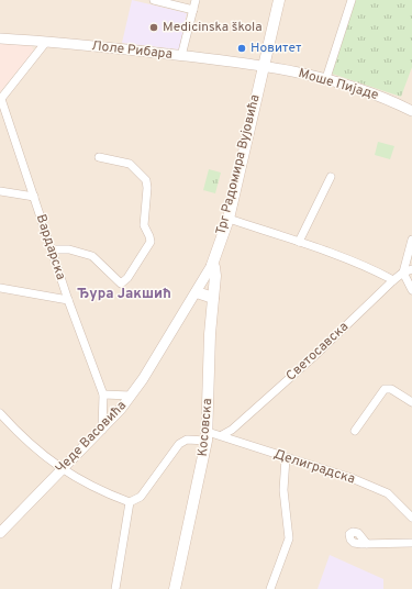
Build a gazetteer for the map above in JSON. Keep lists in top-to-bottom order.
{
  "streets": {
    "main road": ["Трг Радомира Вујовића", "Косовска"],
    "street": [
      "Лоле Рибара",
      "Моше Пијаде",
      "Вардарска",
      "Светосавска",
      "Чеде Васовића",
      "Делиградска"
    ]
  },
  "crossings": [
    ["Лоле Рибара", "Моше Пијаде"],
    ["Лоле Рибара", "Трг Радомира Вујовића"],
    ["Моше Пијаде", "Трг Радомира Вујовића"],
    ["Трг Радомира Вујовића", "Косовска"],
    ["Трг Радомира Вујовића", "Чеде Васовића"],
    ["Вардарска", "Чеде Васовића"],
    ["Светосавска", "Делиградска"],
    ["Косовска", "Чеде Васовића"],
    ["Косовска", "Делиградска"]
  ],
  "districts": ["Ђура Јакшић"],
  "places": ["Medicinska škola", "Новитет"]
}
